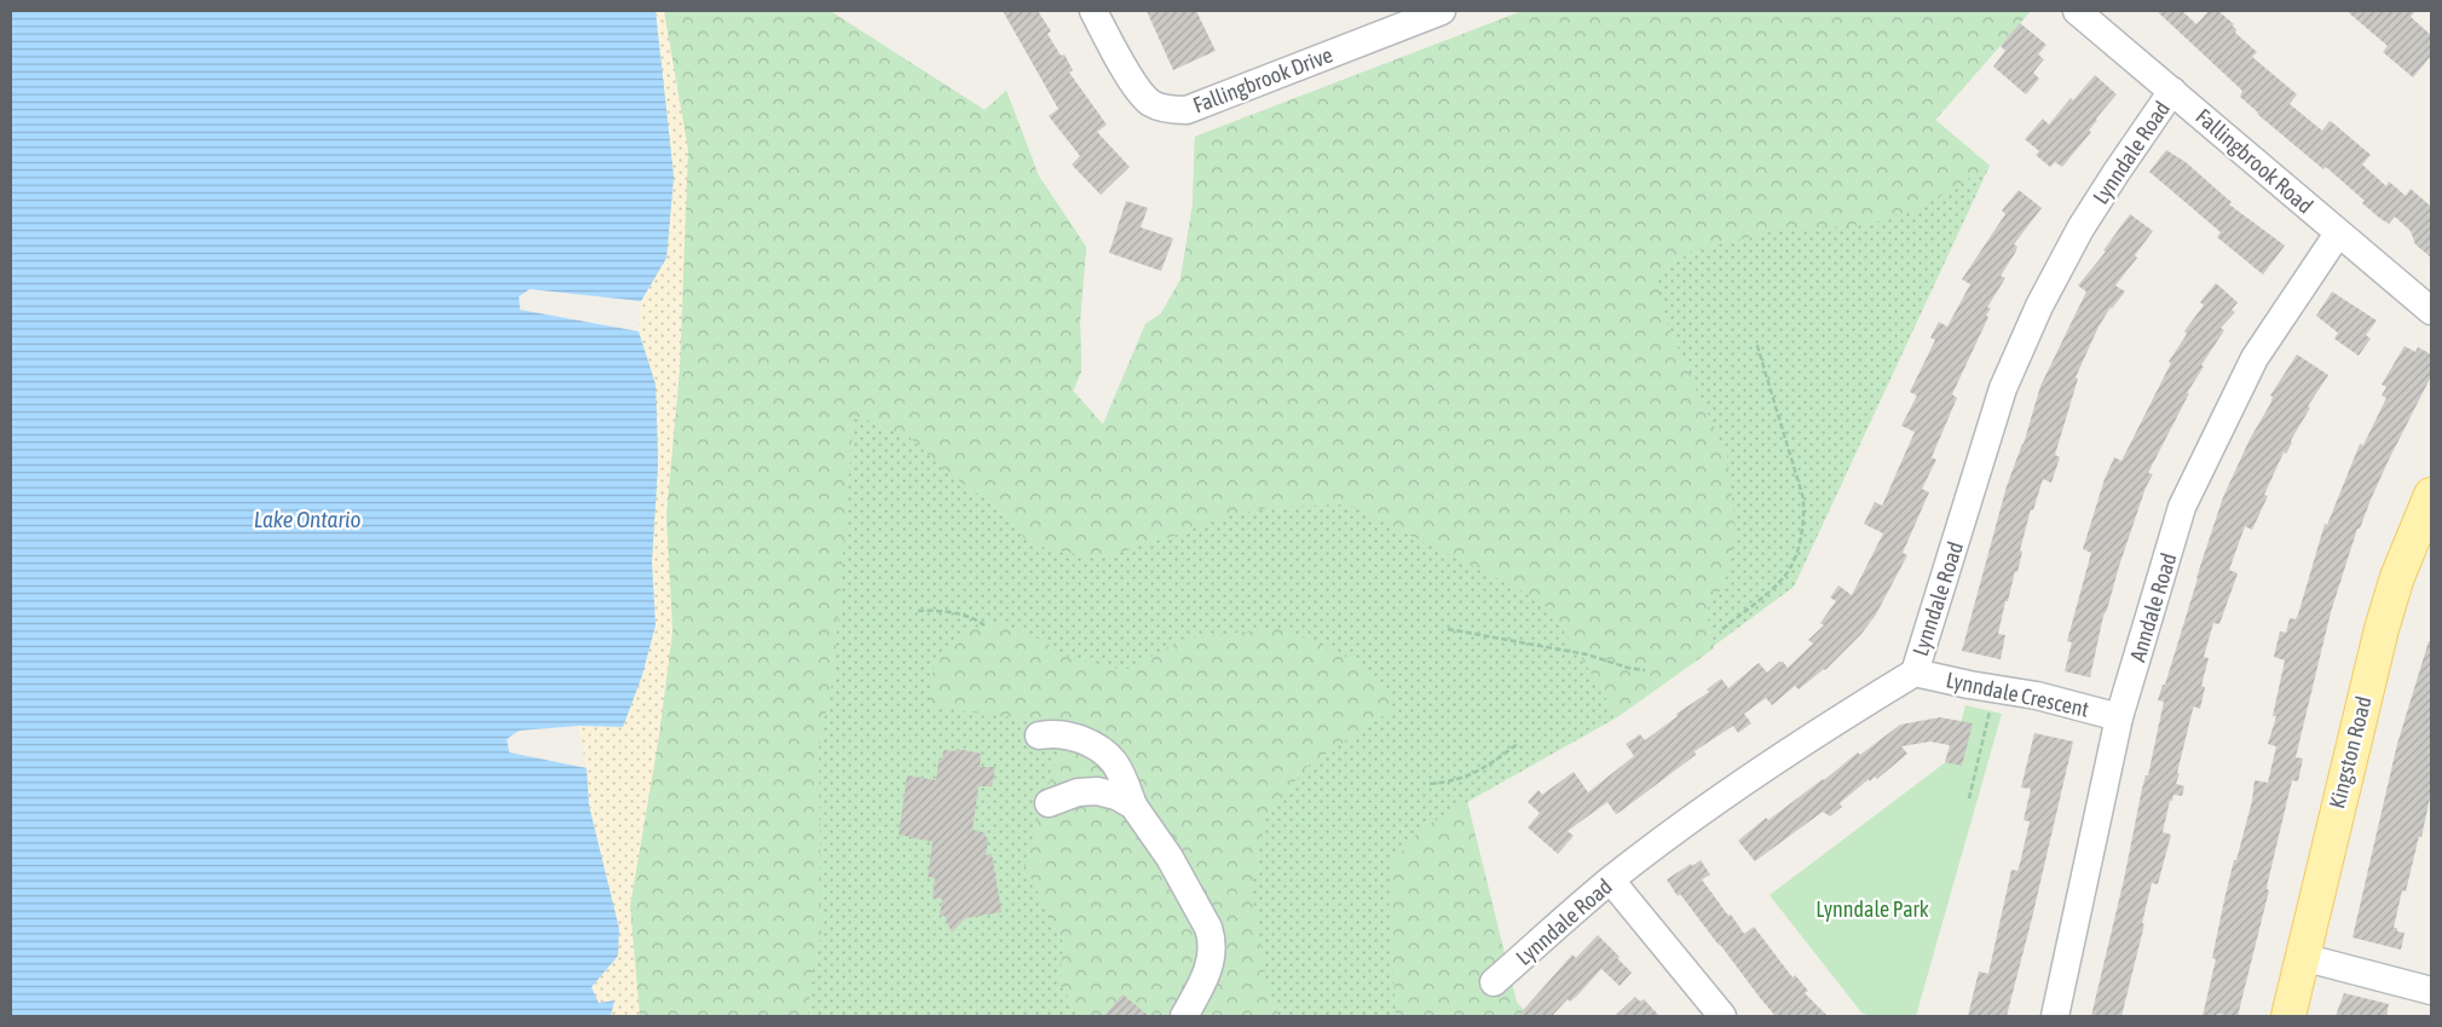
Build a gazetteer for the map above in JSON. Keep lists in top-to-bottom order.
{
  "streets": {
    "main road": ["Kingston Road"],
    "street": [
      "Fallingbrook Drive",
      "Lynndale Road",
      "Fallingbrook Road",
      "Anndale Road",
      "Lynndale Crescent"
    ]
  },
  "crossings": [
    ["Lynndale Road", "Fallingbrook Road"],
    ["Lynndale Road", "Lynndale Crescent"],
    ["Fallingbrook Road", "Anndale Road"],
    ["Anndale Road", "Lynndale Crescent"]
  ],
  "water": ["Lake Ontario"],
  "parks": ["Lynndale Park"]
}
